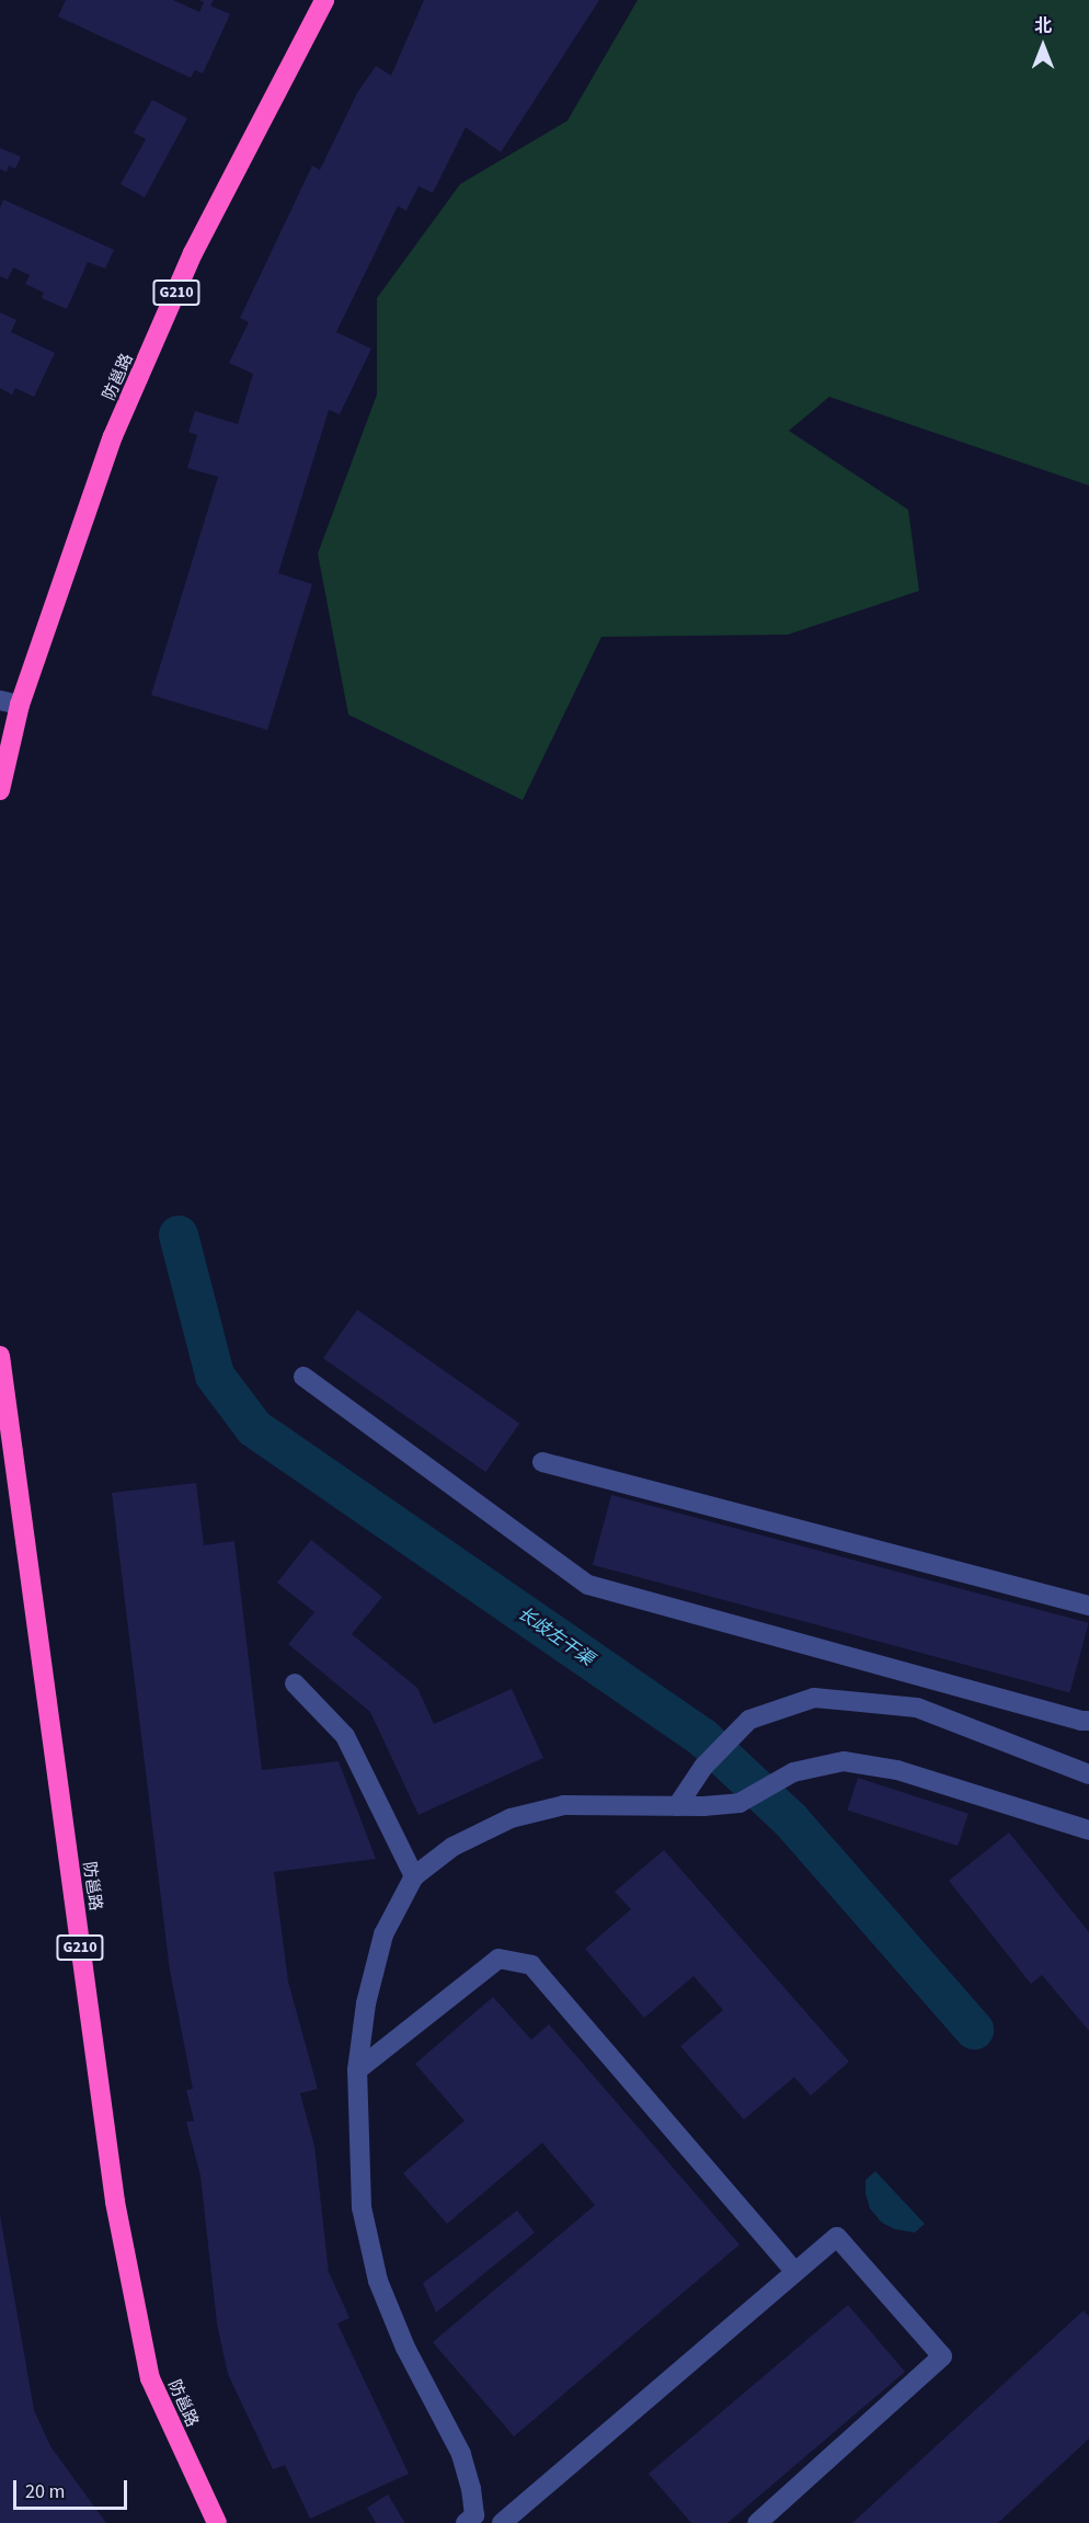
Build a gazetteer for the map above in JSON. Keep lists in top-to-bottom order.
{
  "streets": {
    "highway": ["G210", "防邕路"]
  },
  "water": ["长歧左干渠"],
  "scale_bar": "20 m",
  "north": "top"
}
